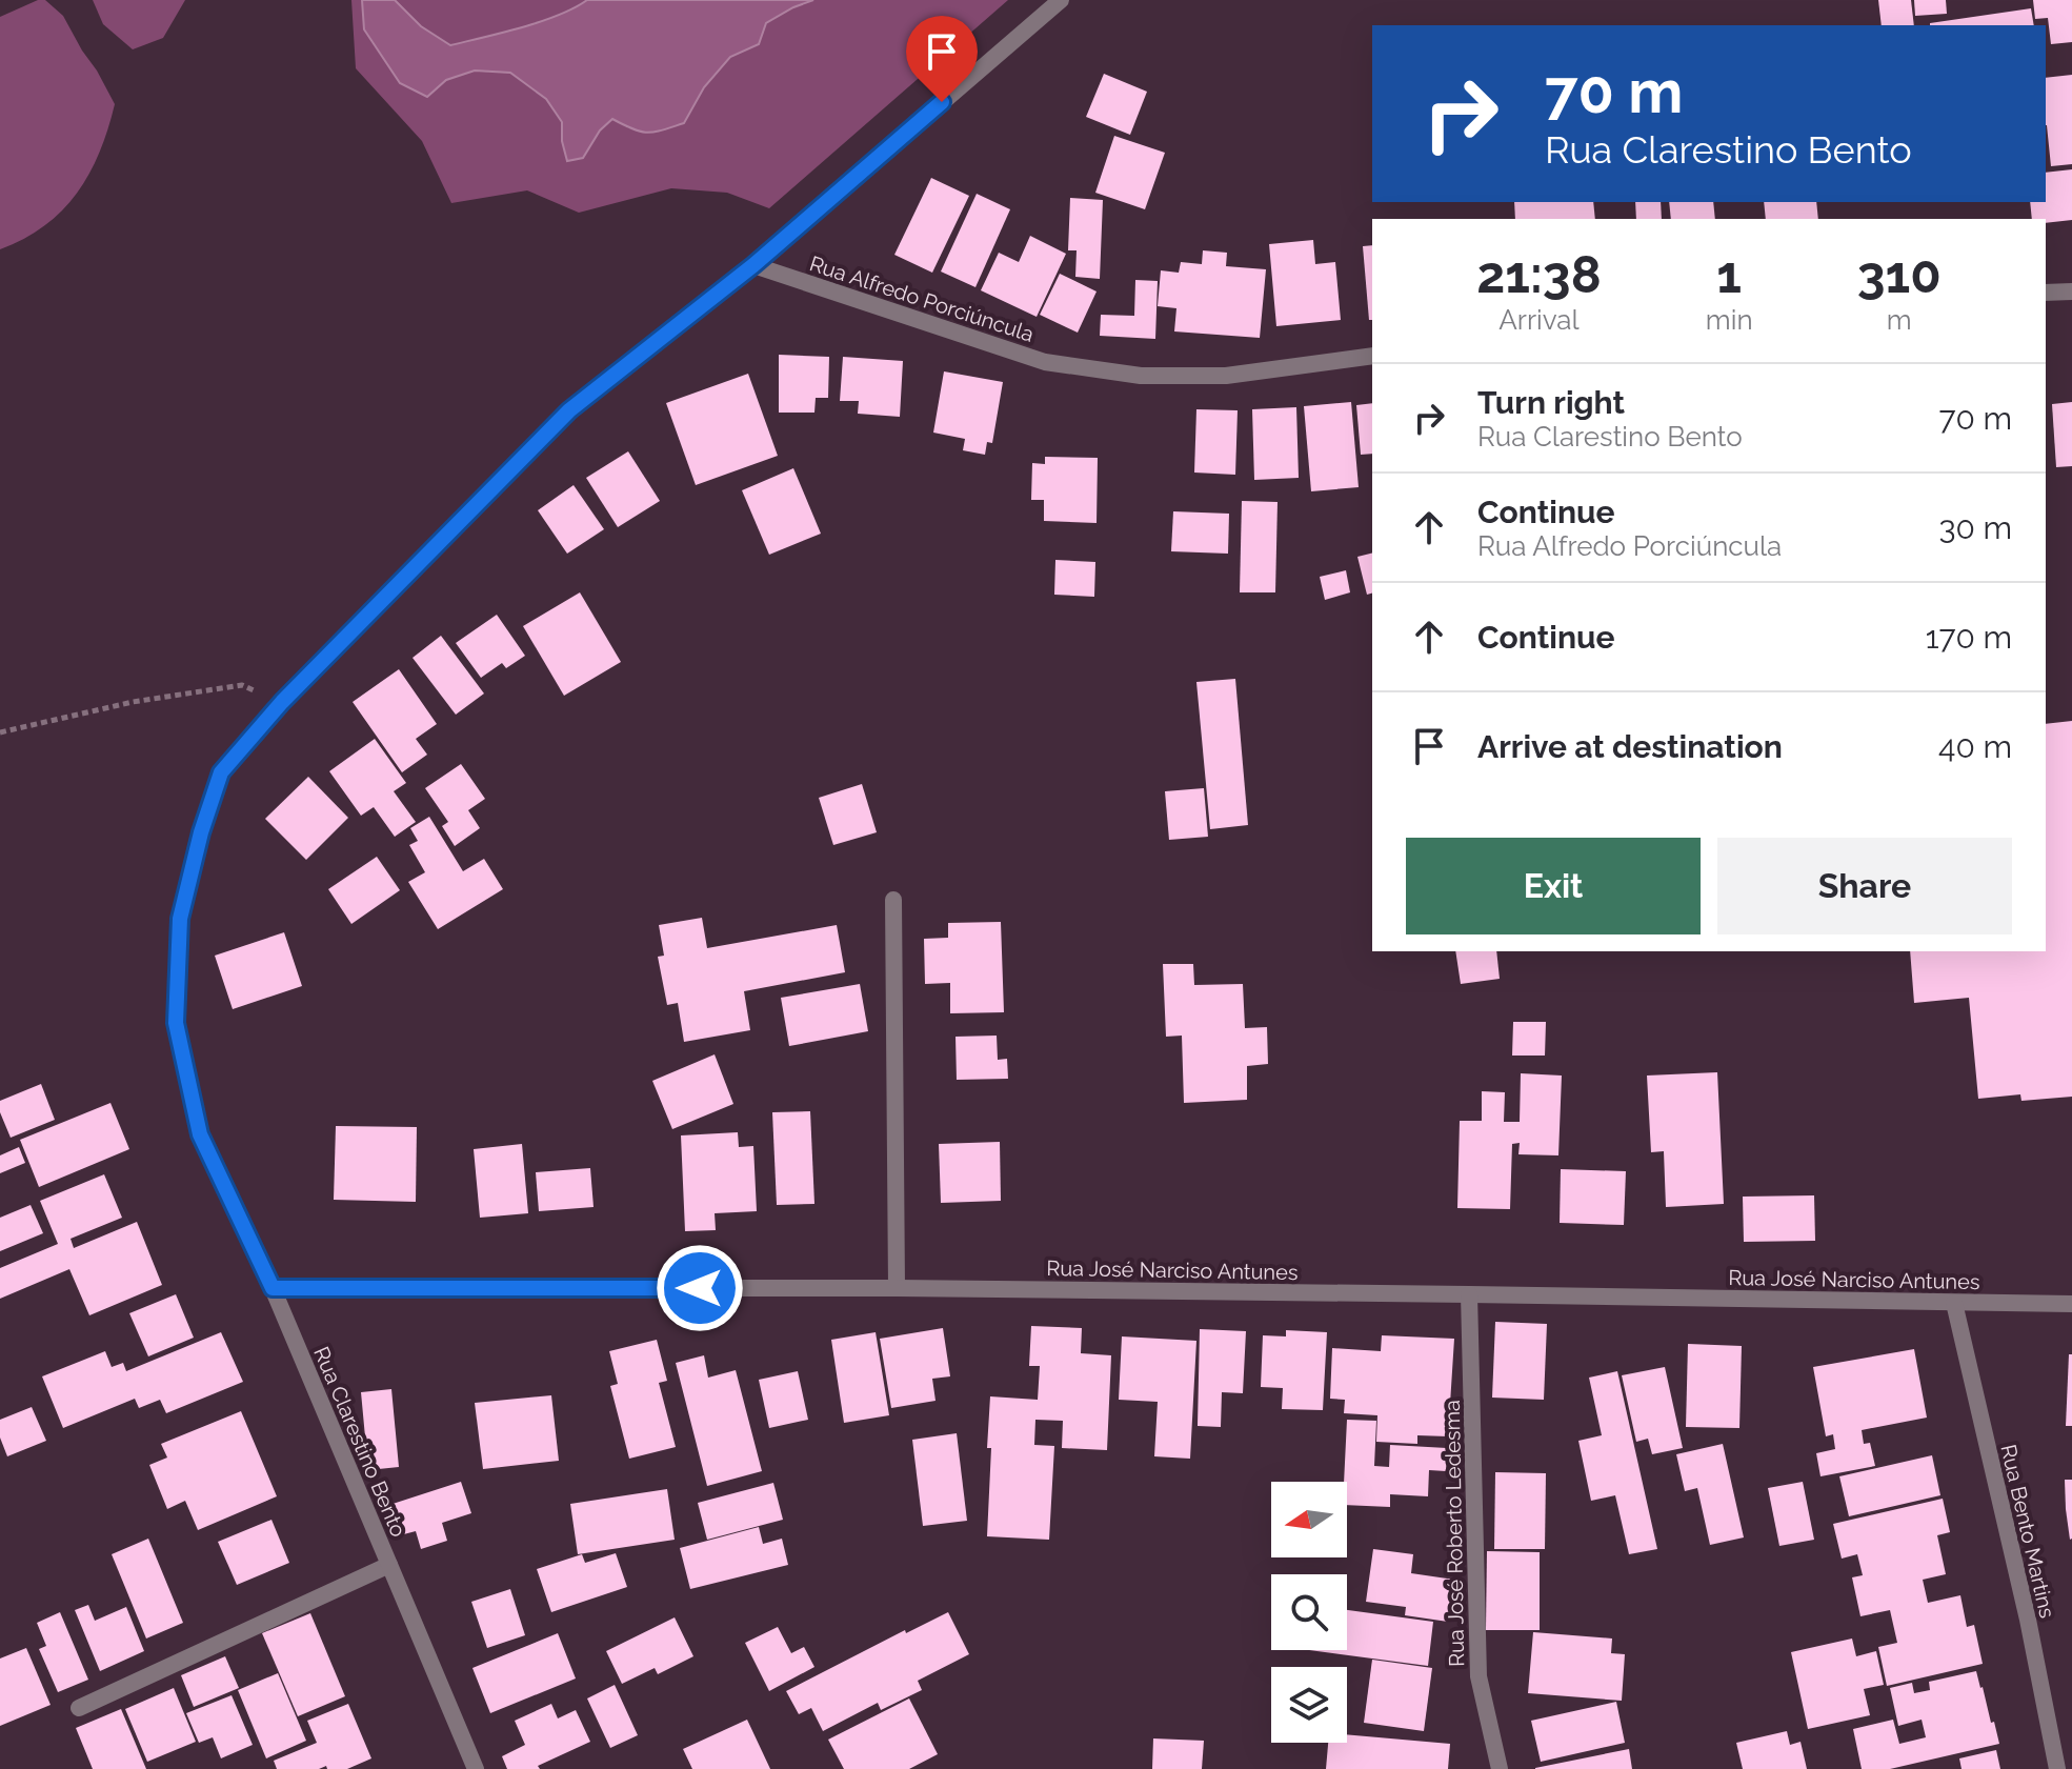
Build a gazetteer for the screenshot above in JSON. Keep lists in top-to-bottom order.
{
  "streets": {
    "street": [
      "Rua Alfredo Porciúncula",
      "Rua José Narciso Antunes",
      "Rua Clarestino Bento",
      "Rua Bento Martins",
      "Rua José Roberto Ledesma"
    ]
  },
  "crossings": [
    ["Rua José Narciso Antunes", "Rua Clarestino Bento"],
    ["Rua José Narciso Antunes", "Rua Bento Martins"],
    ["Rua José Narciso Antunes", "Rua José Roberto Ledesma"]
  ],
  "north": "left",
  "page": {
    "turn": ["70 m", "Rua Clarestino Bento"],
    "eta": [
      "21:38",
      "Arrival",
      "1",
      "min",
      "310",
      "m"
    ],
    "list": [
      {
        "name": "Turn right",
        "note": "Rua Clarestino Bento",
        "value": "70 m"
      },
      {
        "name": "Continue",
        "note": "Rua Alfredo Porciúncula",
        "value": "30 m"
      },
      {
        "name": "Continue",
        "value": "170 m"
      },
      {
        "name": "Arrive at destination",
        "value": "40 m"
      }
    ],
    "buttons": ["Exit", "Share"]
  }
}
